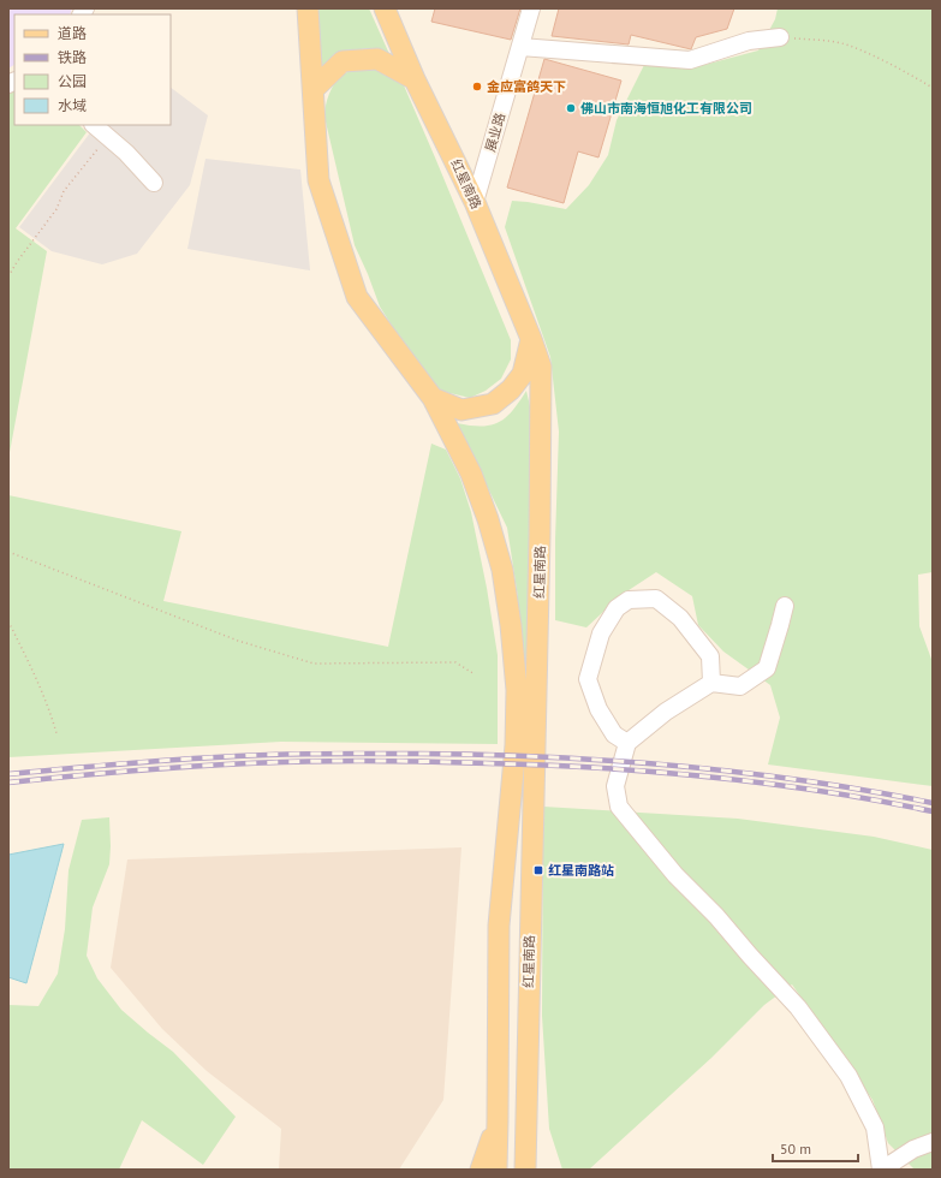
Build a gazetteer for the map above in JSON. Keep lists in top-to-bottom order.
{
  "streets": {
    "main road": ["红星南路"],
    "street": ["展业路"]
  },
  "crossings": [
    ["展业路", "红星南路"]
  ],
  "places": {
    "other": ["金应富鸽天下", "佛山市南海恒旭化工有限公司"],
    "transit": ["红星南路站"]
  },
  "legend": [
    "道路",
    "铁路",
    "公园",
    "水域"
  ],
  "scale_bar": "50 m"
}
